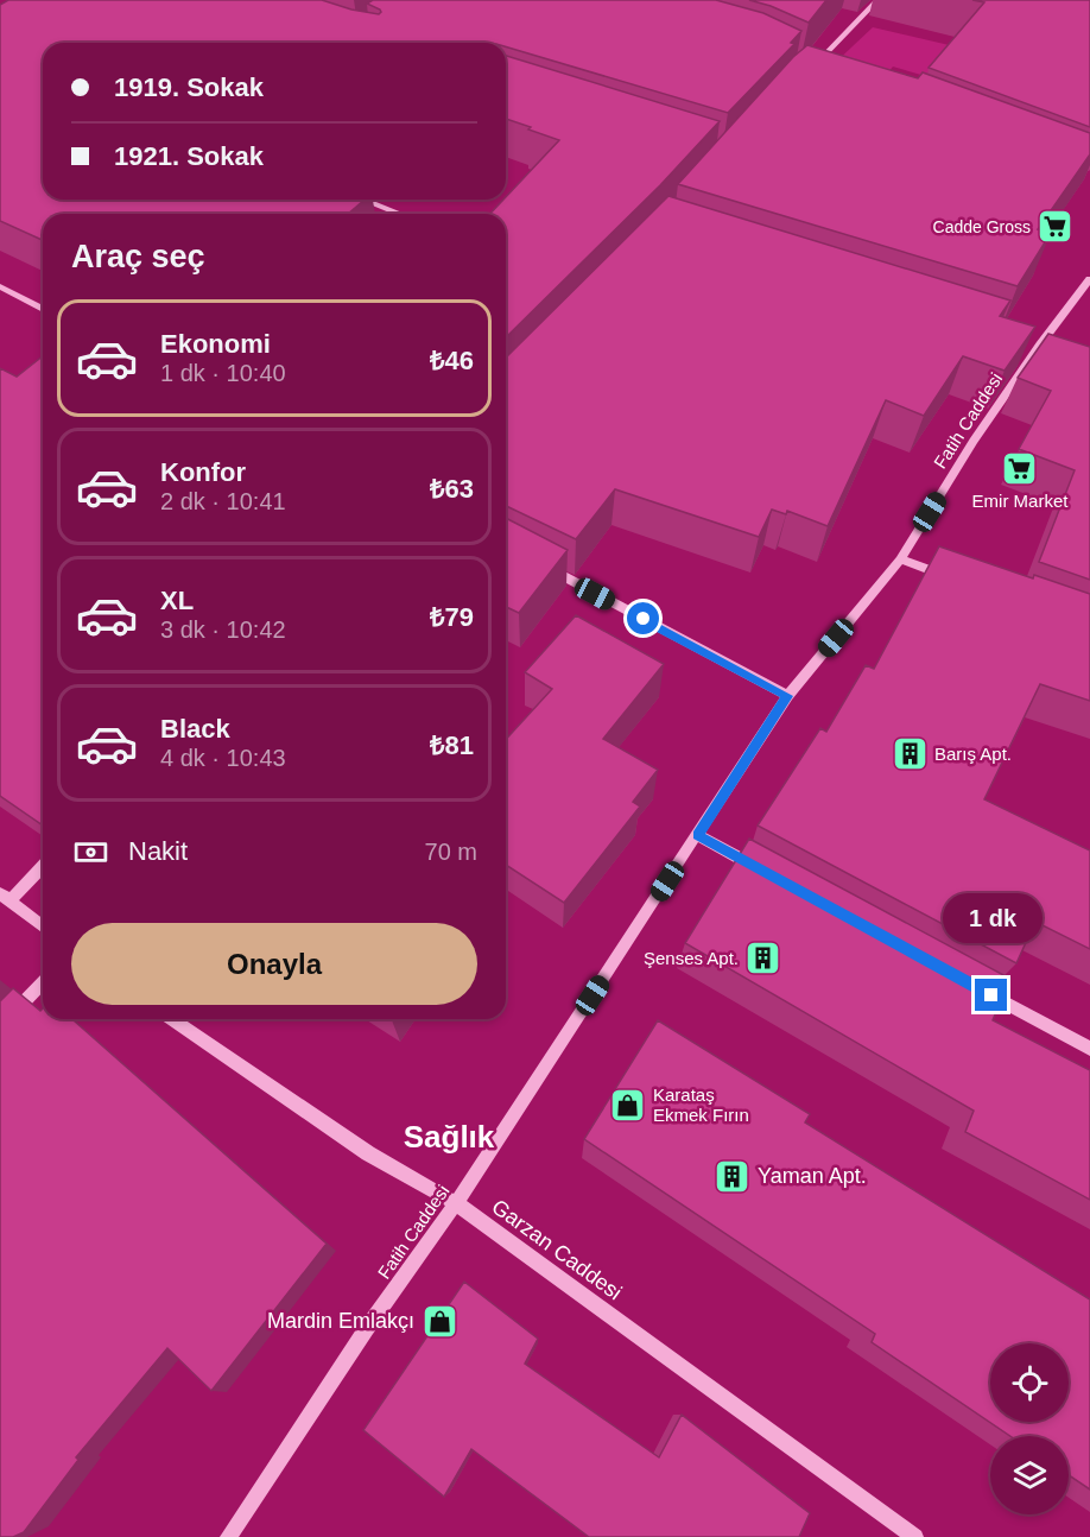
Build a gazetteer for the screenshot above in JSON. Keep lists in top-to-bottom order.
{
  "streets": {
    "street": ["Fatih Caddesi", "Garzan Caddesi"]
  },
  "crossings": [
    ["Fatih Caddesi", "Garzan Caddesi"]
  ],
  "districts": ["Sağlık"],
  "places": {
    "supermarket": ["Cadde Gross", "Emir Market"],
    "building": ["Barış Apt.", "Şenses Apt.", "Yaman Apt."],
    "shop": ["Karataş Ekmek Fırın", "Mardin Emlakçı"]
  },
  "page": {
    "banner": ["1919. Sokak", "1921. Sokak"],
    "heading": "Araç seç",
    "list": [
      {
        "name": "Ekonomi",
        "note": "1 dk · 10:40",
        "value": "₺46"
      },
      {
        "name": "Konfor",
        "note": "2 dk · 10:41",
        "value": "₺63"
      },
      {
        "name": "XL",
        "note": "3 dk · 10:42",
        "value": "₺79"
      },
      {
        "name": "Black",
        "note": "4 dk · 10:43",
        "value": "₺81"
      }
    ],
    "pay": ["Nakit", "70 m"],
    "bubble": "1 dk",
    "buttons": "Onayla"
  }
}
